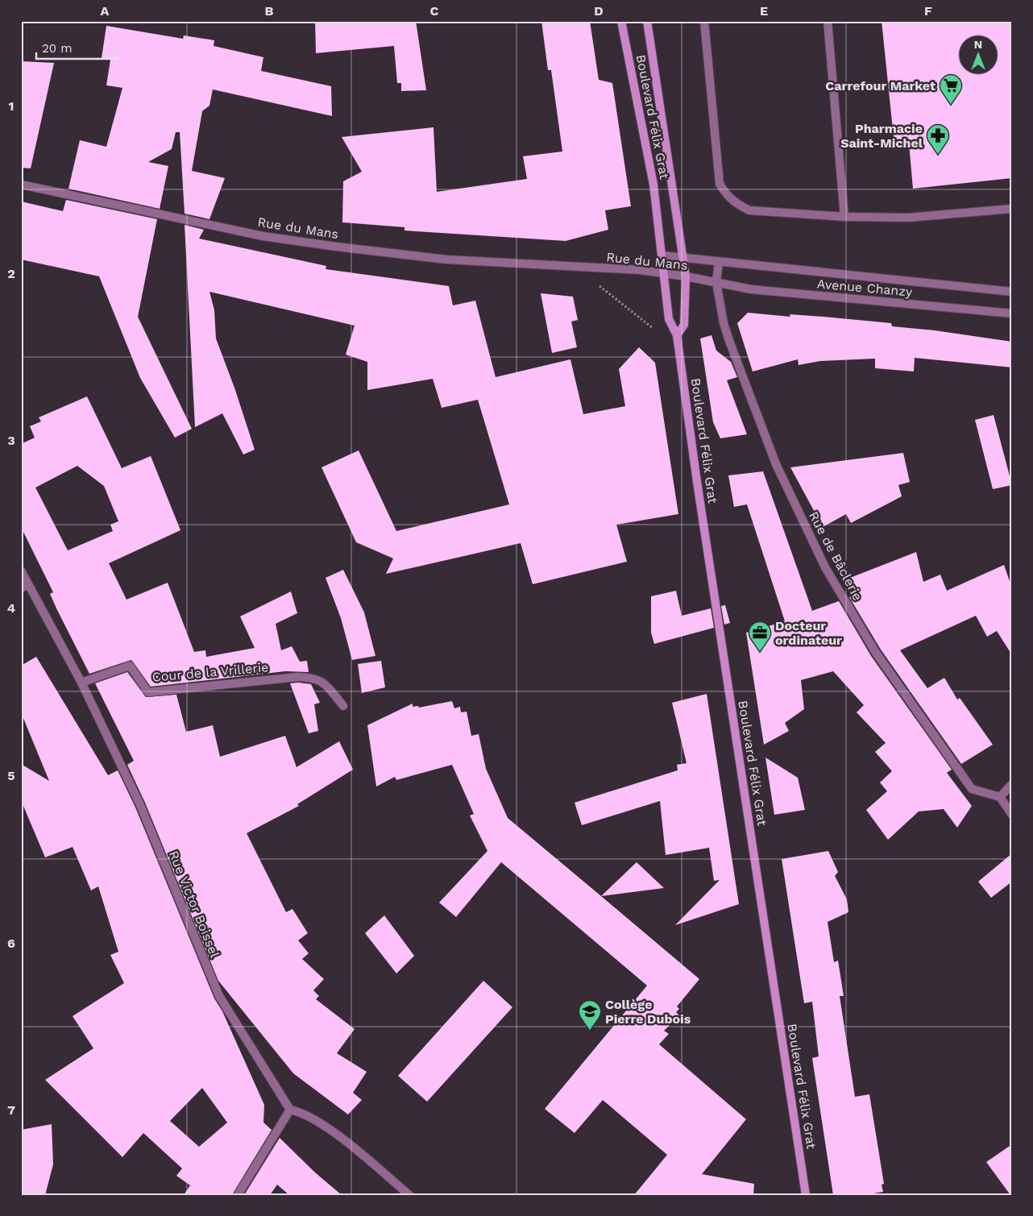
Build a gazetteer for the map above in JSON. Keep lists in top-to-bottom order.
{
  "streets": {
    "main road": ["Boulevard Félix Grat"],
    "street": [
      "Rue du Mans",
      "Avenue Chanzy",
      "Rue de Bâclerie",
      "Cour de la Vrillerie",
      "Rue Victor Boissel"
    ]
  },
  "crossings": [
    ["Boulevard Félix Grat", "Rue du Mans"],
    ["Rue du Mans", "Avenue Chanzy"],
    ["Rue du Mans", "Rue de Bâclerie"],
    ["Avenue Chanzy", "Rue de Bâclerie"],
    ["Cour de la Vrillerie", "Rue Victor Boissel"]
  ],
  "places": {
    "supermarket": ["Carrefour Market"],
    "pharmacy": ["Pharmacie Saint-Michel"],
    "office": ["Docteur ordinateur"],
    "school or university": ["Collège Pierre Dubois"]
  },
  "scale_bar": "20 m",
  "north": "top",
  "grid": {
    "columns": [
      "A",
      "B",
      "C",
      "D",
      "E",
      "F"
    ],
    "rows": [
      "1",
      "2",
      "3",
      "4",
      "5",
      "6",
      "7"
    ]
  }
}
